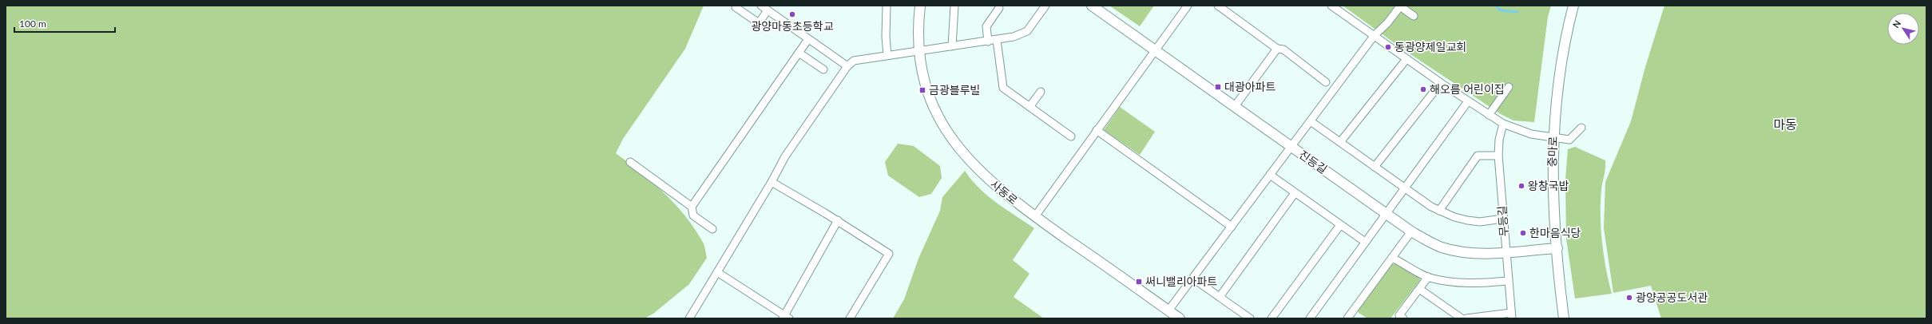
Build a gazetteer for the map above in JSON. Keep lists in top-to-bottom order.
{
  "streets": {
    "street": [
      "중마로",
      "진등길",
      "사동로",
      "무등길"
    ]
  },
  "crossings": [
    ["중마로", "진등길"],
    ["진등길", "무등길"]
  ],
  "districts": ["마동"],
  "places": {
    "other": [
      "광양마동초등학교",
      "동광양제일교회",
      "해오름 어린이집",
      "왕창국밥",
      "한마음식당",
      "광양공공도서관"
    ],
    "transit": ["대광아파트", "금광블루빌", "써니밸리아파트"]
  },
  "scale_bar": "100 m",
  "north": "top left"
}
